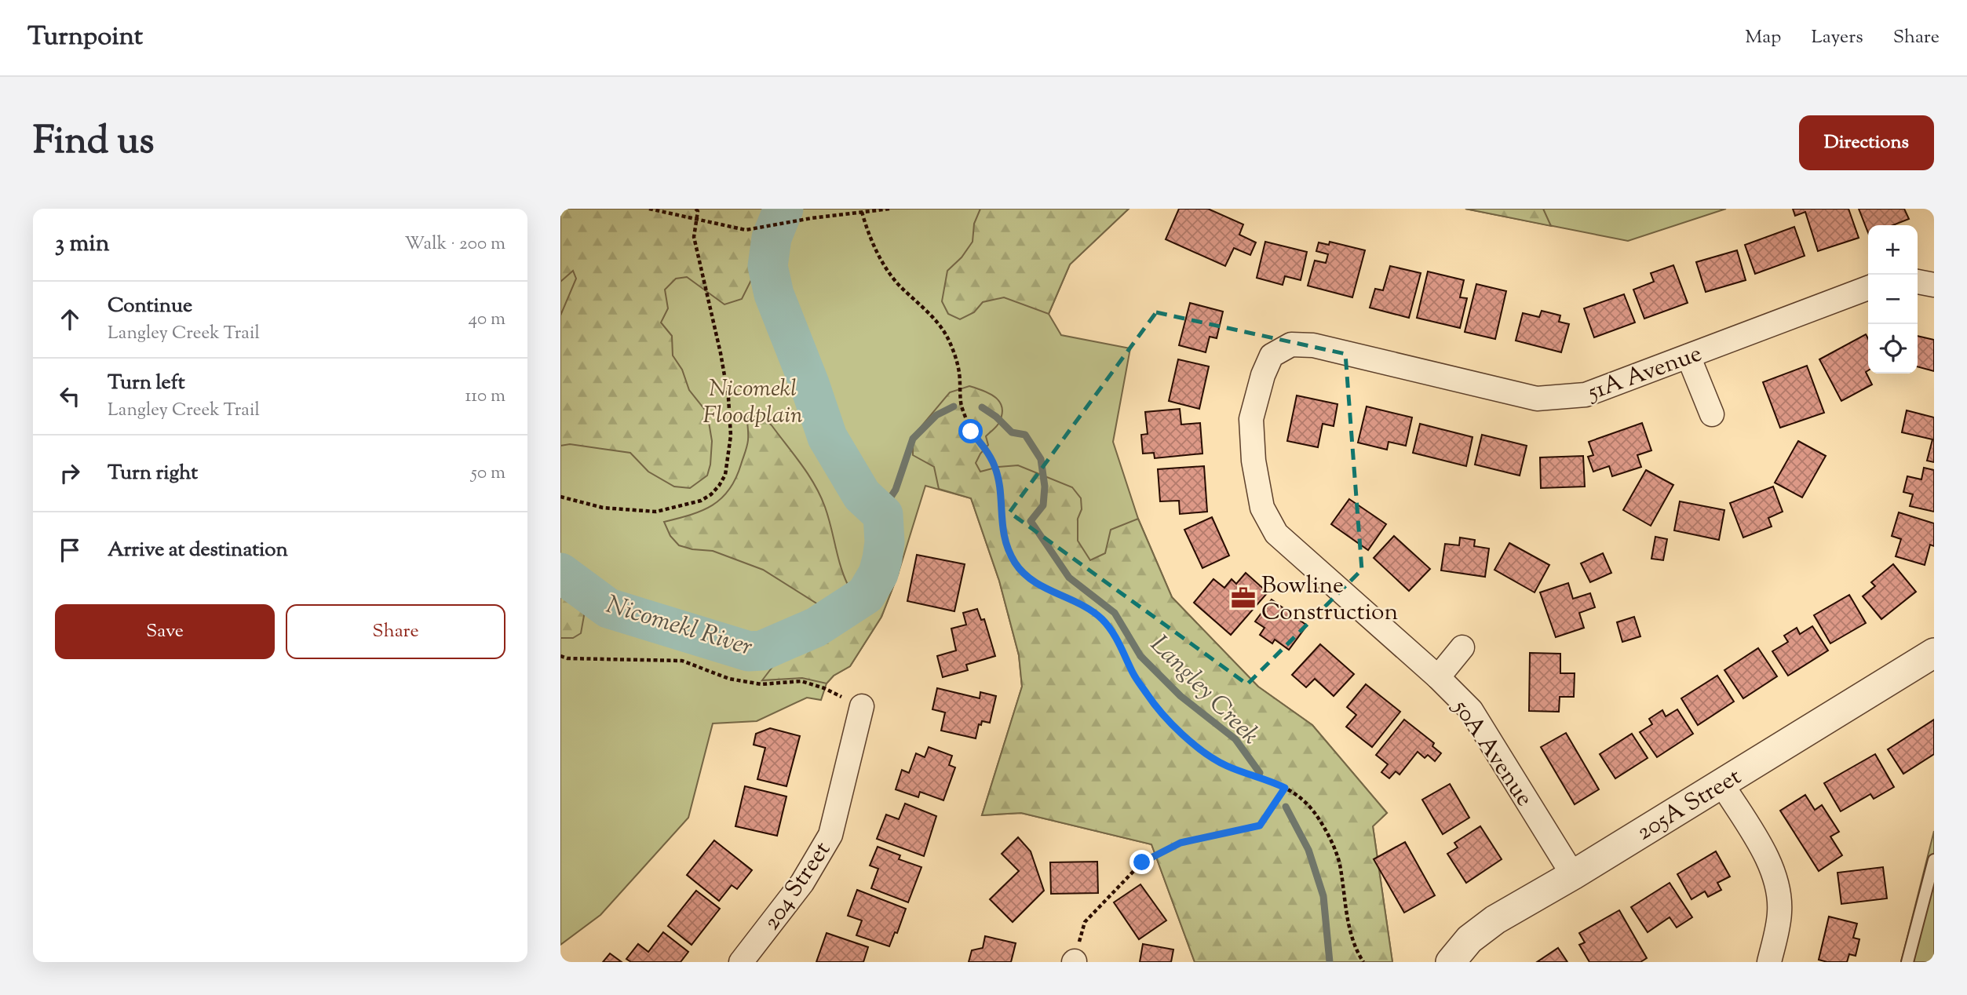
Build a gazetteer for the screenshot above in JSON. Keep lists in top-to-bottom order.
{
  "streets": {
    "street": [
      "51A Avenue",
      "50A Avenue",
      "205A Street",
      "204 Street"
    ]
  },
  "crossings": [
    ["51A Avenue", "50A Avenue"],
    ["50A Avenue", "205A Street"]
  ],
  "water": ["Nicomekl River", "Langley Creek"],
  "parks": ["Nicomekl Floodplain"],
  "places": {
    "office": ["Bowline Construction"]
  },
  "page": {
    "header": "Turnpoint",
    "nav": ["Map", "Layers", "Share"],
    "title": "Find us",
    "buttons": [
      "Directions",
      ["Save", "Share"]
    ],
    "heading": ["3 min", "Walk · 200 m"],
    "map_buttons": ["+", "−"],
    "list": [
      ["Continue", "Langley Creek Trail", "40 m"],
      ["Turn left", "Langley Creek Trail", "110 m"],
      ["Turn right", "50 m"],
      "Arrive at destination"
    ]
  }
}
